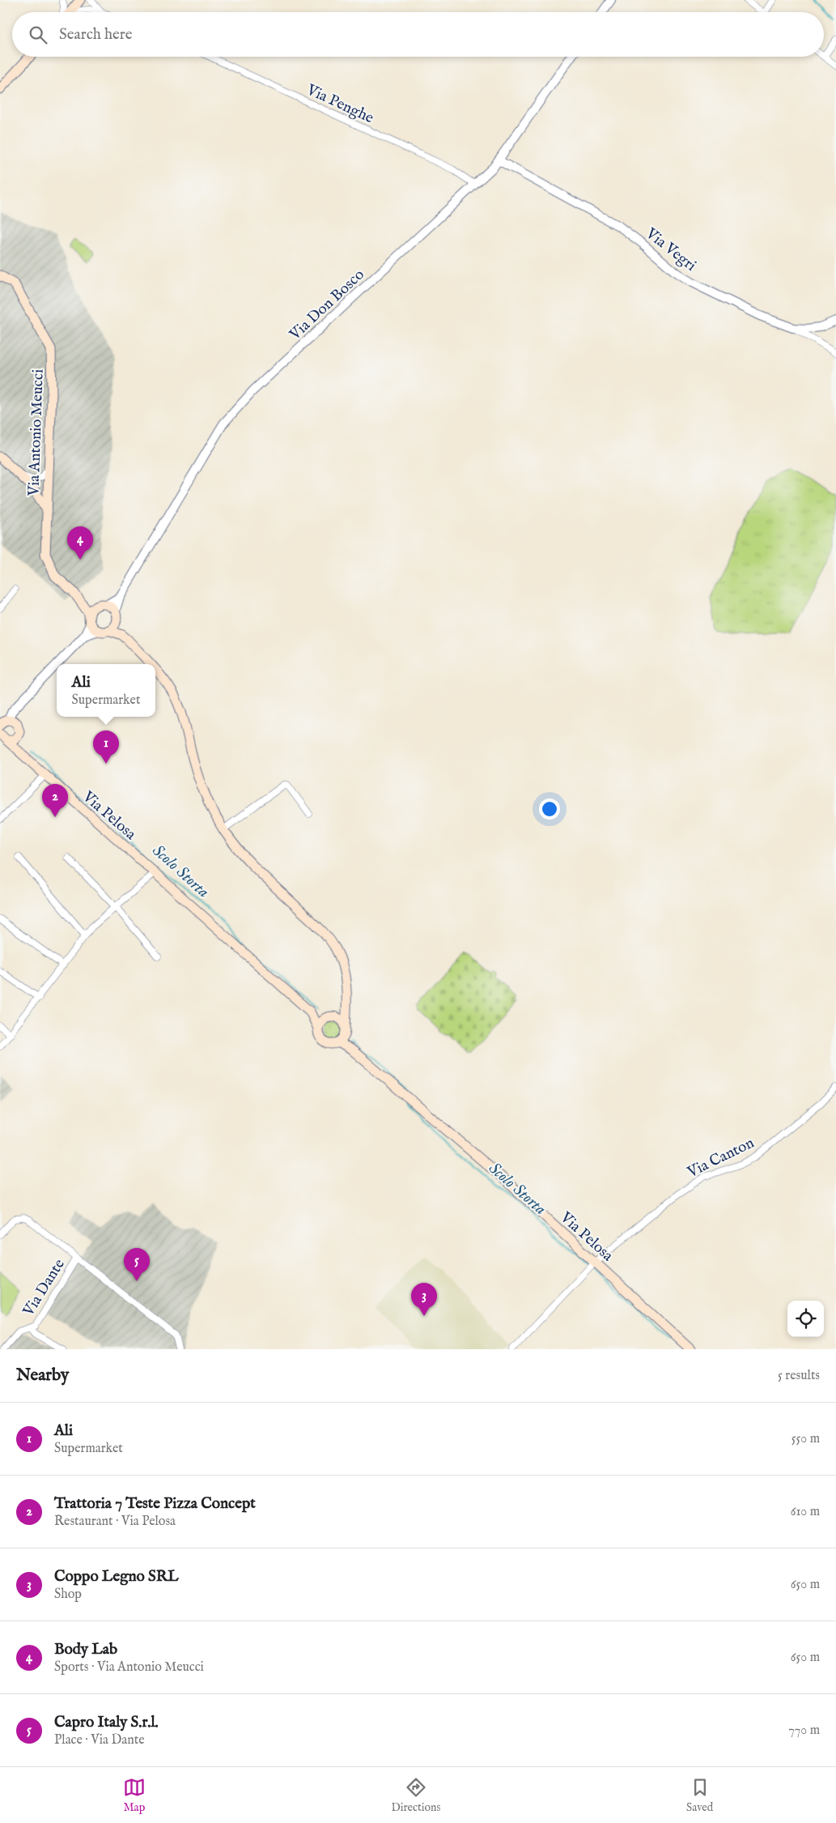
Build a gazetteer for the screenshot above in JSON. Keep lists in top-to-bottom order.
{
  "streets": {
    "main road": ["Via Don Bosco", "Via Antonio Meucci", "Via Pelosa"],
    "street": [
      "Via Penghe",
      "Via Vegri",
      "Via Canton",
      "Via Dante"
    ]
  },
  "crossings": [
    ["Via Penghe", "Via Don Bosco"],
    ["Via Vegri", "Via Don Bosco"],
    ["Via Don Bosco", "Via Antonio Meucci"],
    ["Via Pelosa", "Via Canton"]
  ],
  "water": ["Scolo Storta"],
  "page": {
    "search": "Search here",
    "pins": [
      "4",
      "1",
      "2",
      "5",
      "3"
    ],
    "popup": ["Ali", "Supermarket"],
    "heading": ["Nearby", "5 results"],
    "list": [
      {
        "mark": "1",
        "name": "Ali",
        "note": "Supermarket",
        "value": "550 m"
      },
      {
        "mark": "2",
        "name": "Trattoria 7 Teste Pizza Concept",
        "note": "Restaurant · Via Pelosa",
        "value": "610 m"
      },
      {
        "mark": "3",
        "name": "Coppo Legno SRL",
        "note": "Shop",
        "value": "650 m"
      },
      {
        "mark": "4",
        "name": "Body Lab",
        "note": "Sports · Via Antonio Meucci",
        "value": "650 m"
      },
      {
        "mark": "5",
        "name": "Capro Italy S.r.l.",
        "note": "Place · Via Dante",
        "value": "770 m"
      }
    ],
    "nav": ["Map", "Directions", "Saved"]
  }
}
